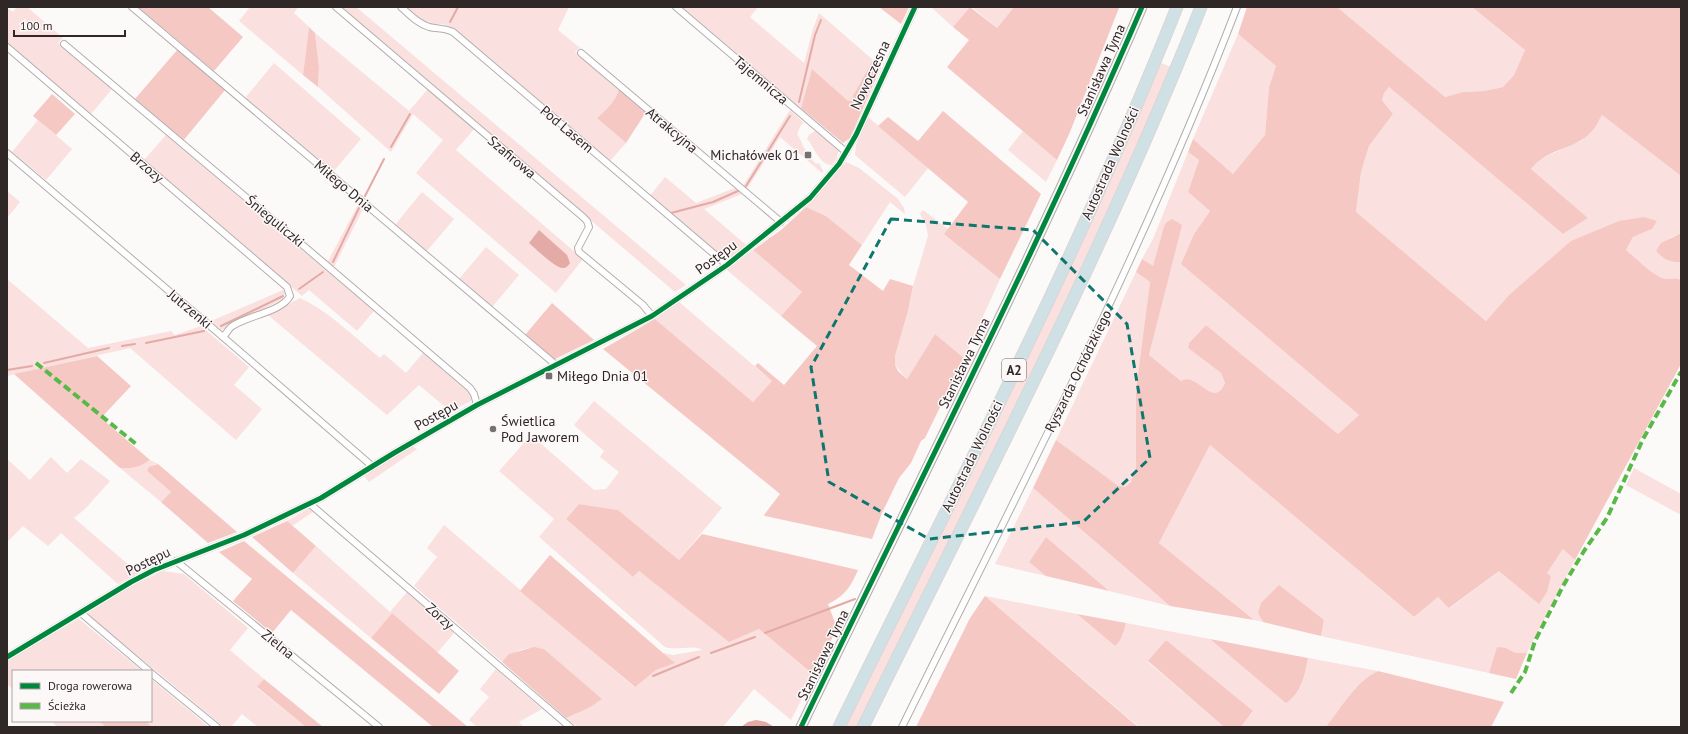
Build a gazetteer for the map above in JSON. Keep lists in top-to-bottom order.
{
  "streets": {
    "highway": ["Autostrada Wolności", "A2"],
    "street": [
      "Stanisława Tyma",
      "Nowoczesna",
      "Tajemnicza",
      "Pod Lasem",
      "Atrakcyjna",
      "Szafirowa",
      "Brzozy",
      "Miłego Dnia",
      "Śnieguliczki",
      "Postępu",
      "Jutrzenki",
      "Ryszarda Ochódzkiego",
      "Zorzy",
      "Zielna"
    ]
  },
  "crossings": [
    ["Nowoczesna", "Tajemnicza"],
    ["Nowoczesna", "Postępu"],
    ["Tajemnicza", "Postępu"],
    ["Pod Lasem", "Postępu"],
    ["Atrakcyjna", "Postępu"],
    ["Szafirowa", "Postępu"],
    ["Brzozy", "Jutrzenki"],
    ["Miłego Dnia", "Postępu"],
    ["Śnieguliczki", "Postępu"],
    ["Postępu", "Jutrzenki"],
    ["Postępu", "Zorzy"],
    ["Postępu", "Zielna"]
  ],
  "places": {
    "transit": ["Michałówek 01", "Miłego Dnia 01"],
    "other": ["Świetlica Pod Jaworem"]
  },
  "legend": ["Droga rowerowa", "Ścieżka"],
  "scale_bar": "100 m"
}
